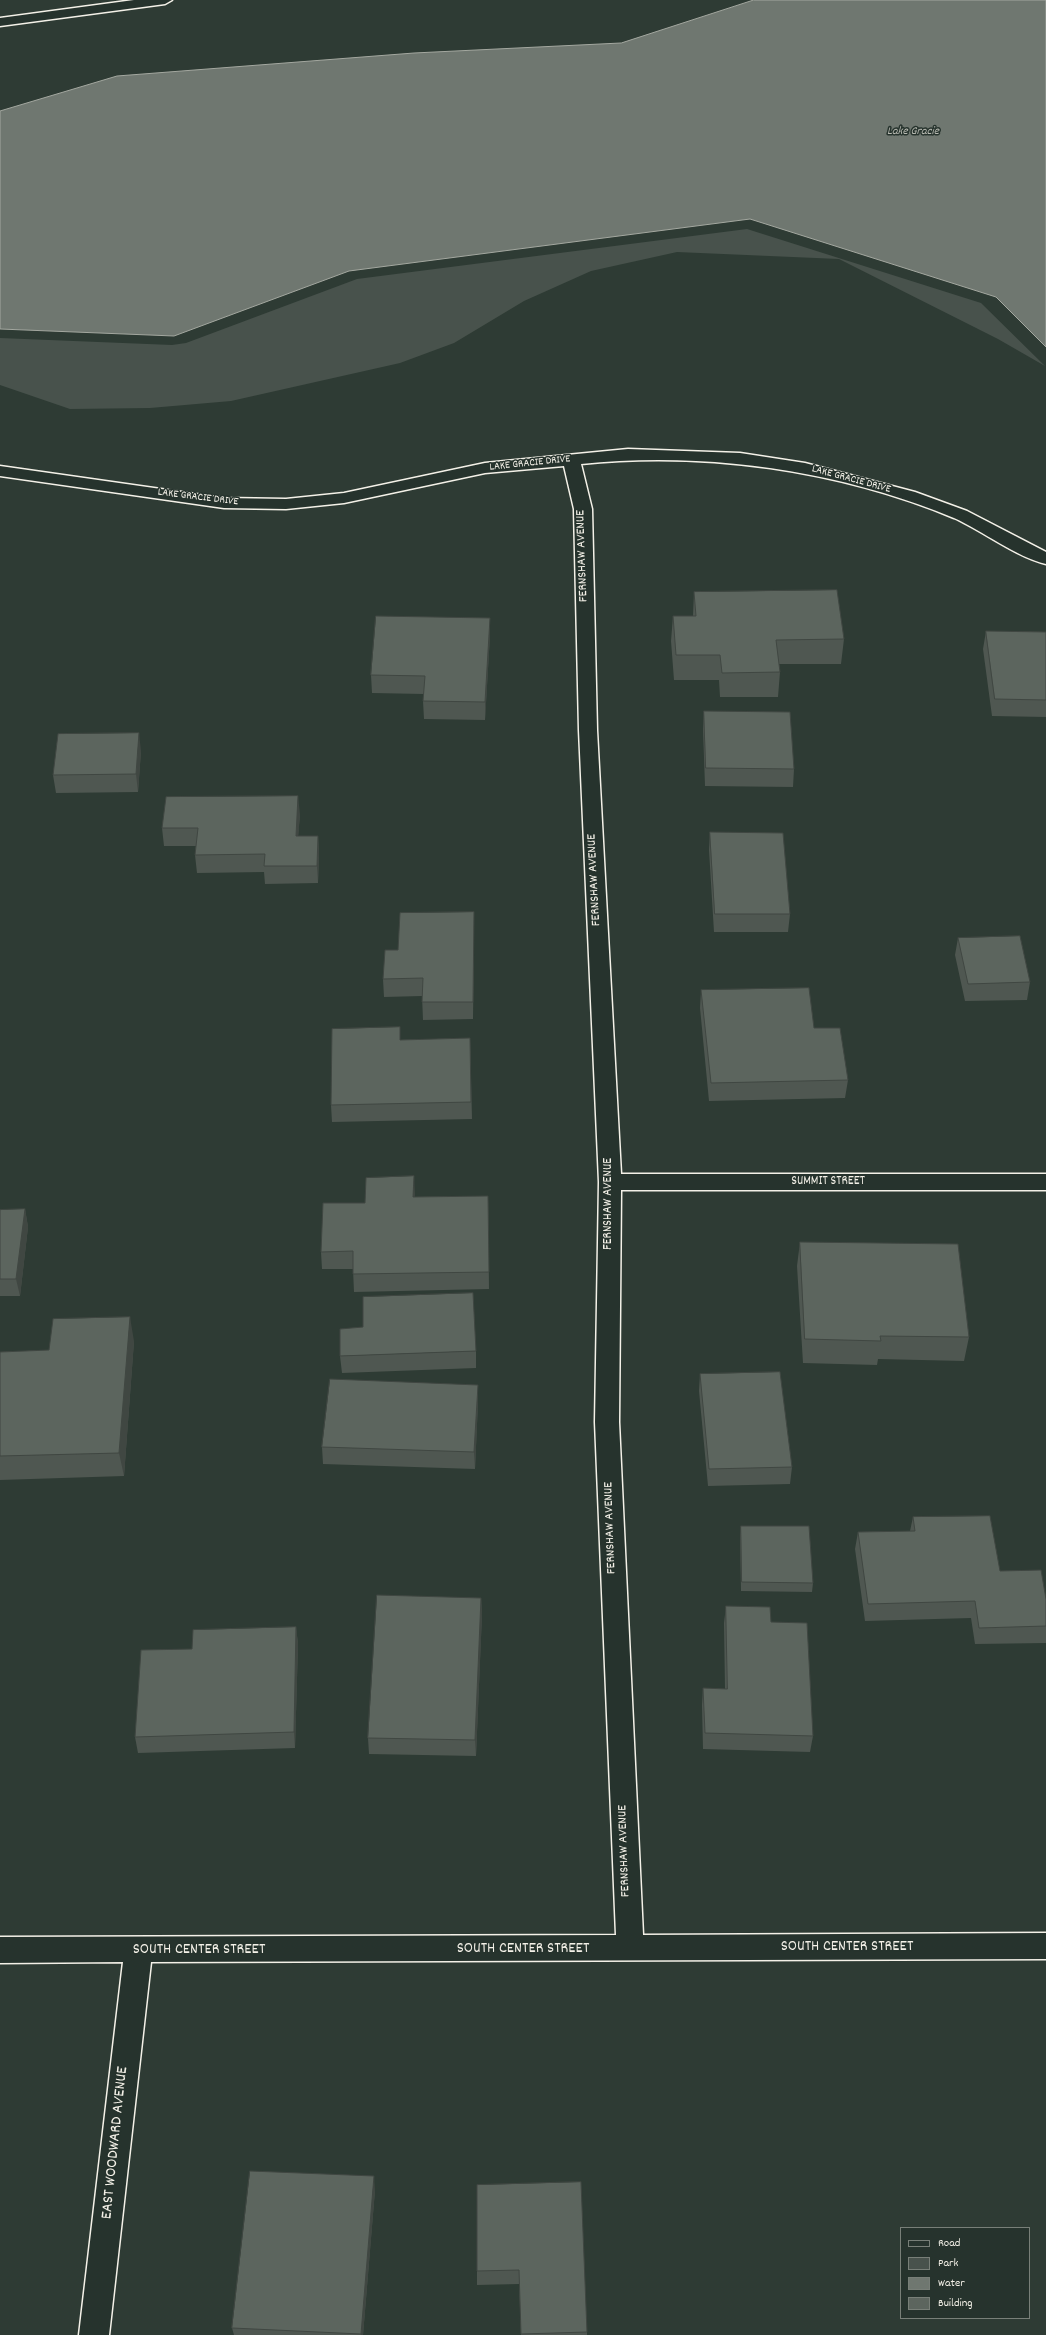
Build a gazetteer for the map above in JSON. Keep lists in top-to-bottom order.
{
  "streets": {
    "street": [
      "LAKE GRACIE DRIVE",
      "FERNSHAW AVENUE",
      "SUMMIT STREET",
      "SOUTH CENTER STREET",
      "EAST WOODWARD AVENUE"
    ]
  },
  "crossings": [
    ["LAKE GRACIE DRIVE", "FERNSHAW AVENUE"],
    ["FERNSHAW AVENUE", "SUMMIT STREET"],
    ["FERNSHAW AVENUE", "SOUTH CENTER STREET"],
    ["SOUTH CENTER STREET", "EAST WOODWARD AVENUE"]
  ],
  "water": ["Lake Gracie"],
  "legend": [
    "Road",
    "Park",
    "Water",
    "Building"
  ]
}
